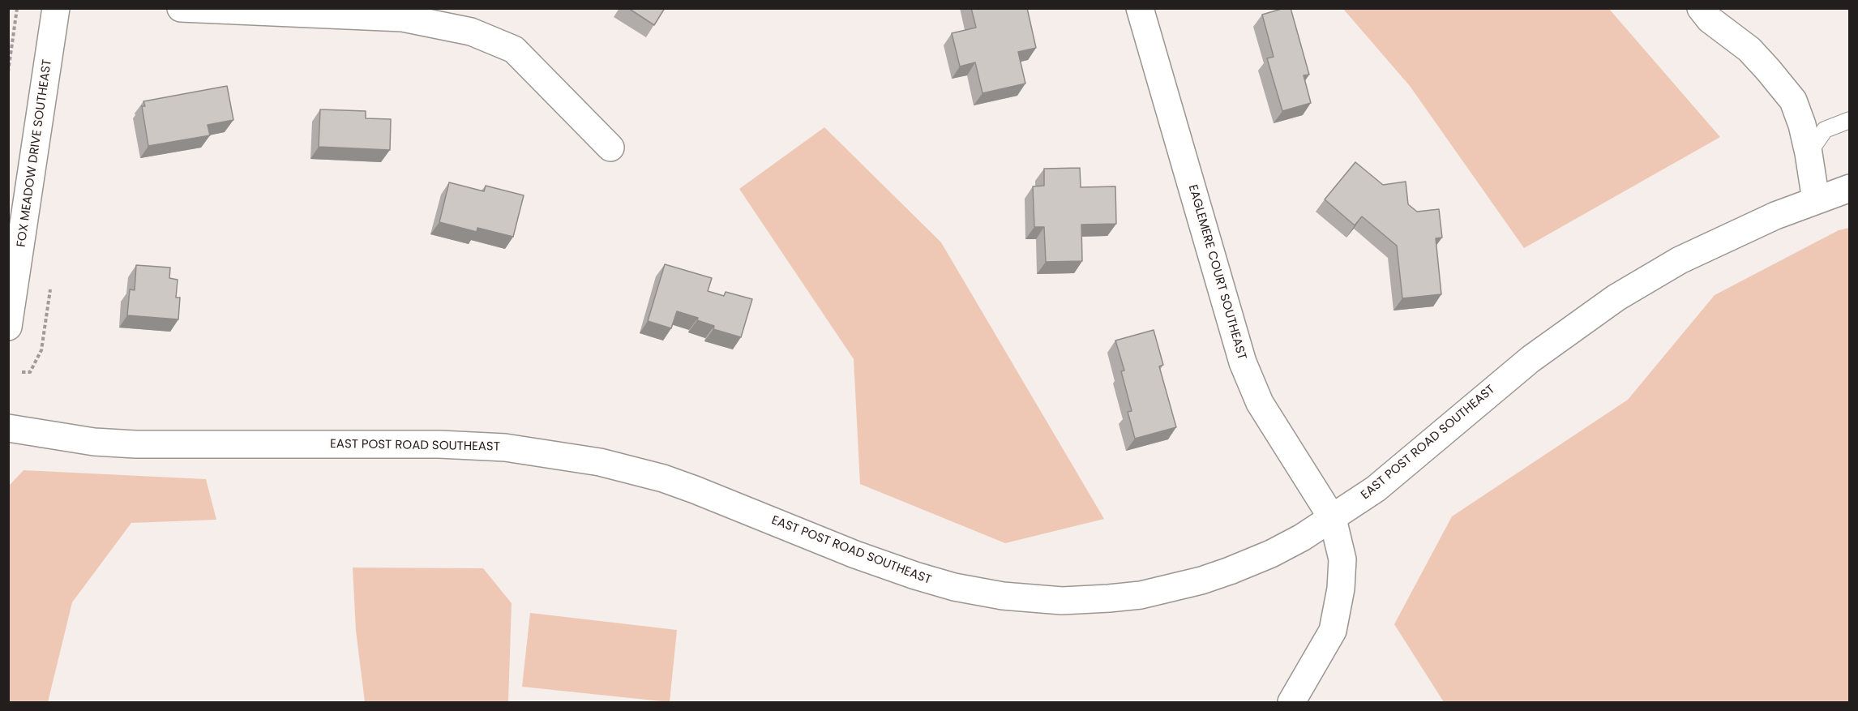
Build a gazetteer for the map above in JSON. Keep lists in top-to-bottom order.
{
  "streets": {
    "main road": ["FOX MEADOW DRIVE SOUTHEAST", "EAGLEMERE COURT SOUTHEAST", "EAST POST ROAD SOUTHEAST"]
  },
  "crossings": [
    ["EAGLEMERE COURT SOUTHEAST", "EAST POST ROAD SOUTHEAST"]
  ]
}
